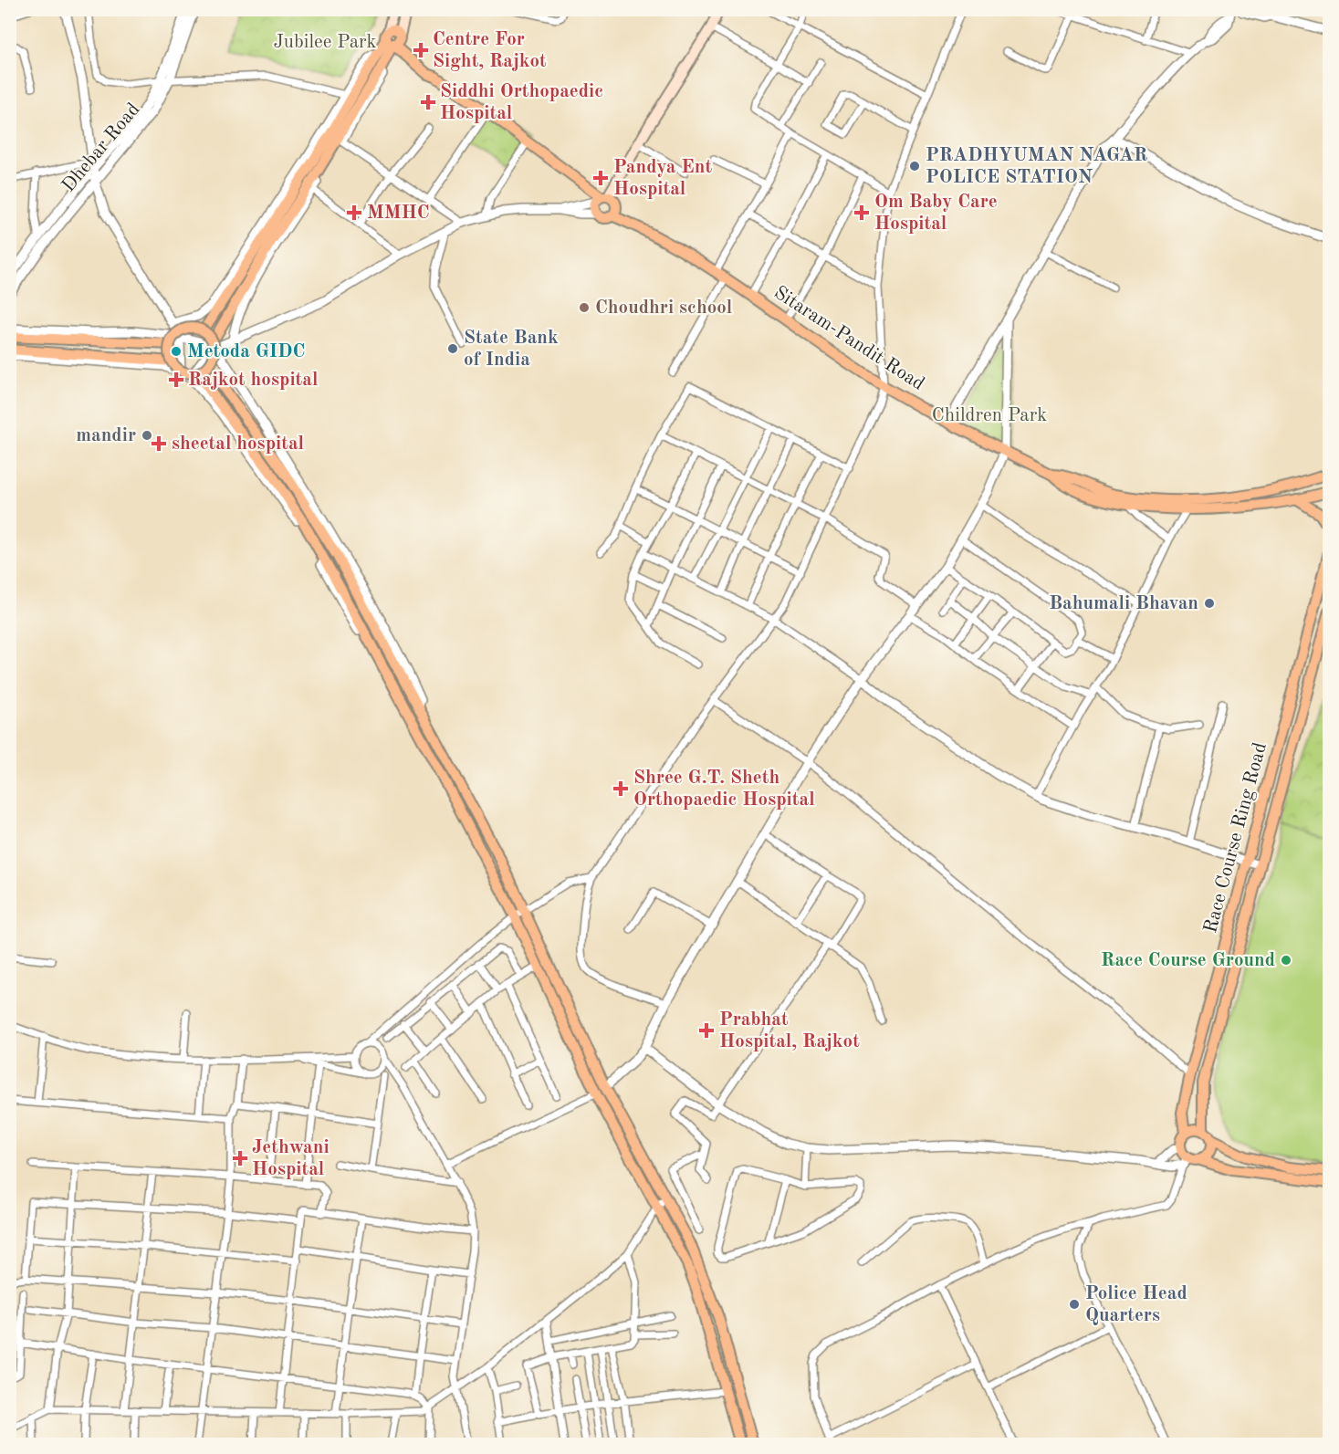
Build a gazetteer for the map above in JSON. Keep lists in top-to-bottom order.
{
  "streets": {
    "main road": ["Sitaram-Pandit Road", "Race Course Ring Road"],
    "street": ["Dhebar Road"]
  },
  "parks": ["Jubilee Park", "Children Park"],
  "places": {
    "health": [
      "Centre For Sight, Rajkot",
      "Siddhi Orthopaedic Hospital",
      "Pandya Ent Hospital",
      "MMHC",
      "Om Baby Care Hospital",
      "Rajkot hospital",
      "sheetal hospital",
      "Shree G.T. Sheth Orthopaedic Hospital",
      "Prabhat Hospital, Rajkot",
      "Jethwani Hospital"
    ],
    "other": [
      "PRADHYUMAN NAGAR POLICE STATION",
      "Choudhri school",
      "State Bank of India",
      "Metoda GIDC",
      "mandir",
      "Bahumali Bhavan",
      "Race Course Ground",
      "Police Head Quarters"
    ]
  }
}
